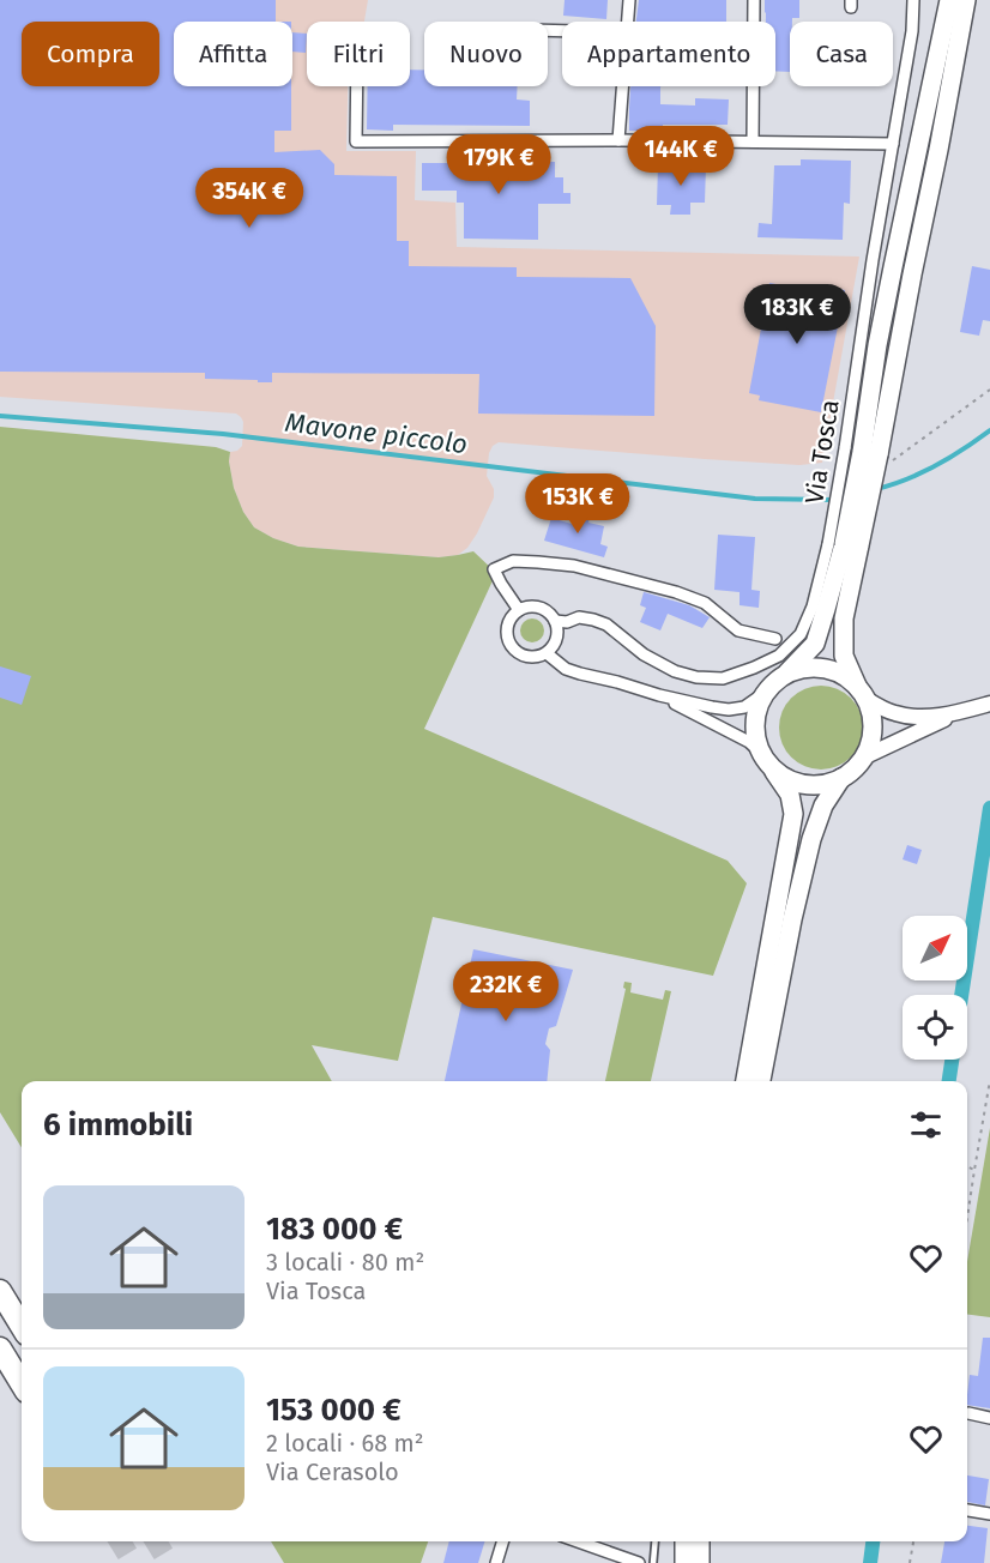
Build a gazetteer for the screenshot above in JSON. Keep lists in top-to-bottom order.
{
  "streets": {
    "street": ["Via Tosca"]
  },
  "water": ["Mavone piccolo"],
  "north": "top right",
  "page": {
    "chip": [
      "Compra",
      "Affitta",
      "Filtri",
      "Nuovo",
      "Appartamento",
      "Casa"
    ],
    "price": [
      "144K €",
      "179K €",
      "354K €",
      "183K €",
      "153K €",
      "232K €"
    ],
    "heading": "6 immobili",
    "list": [
      {
        "name": "183 000 €",
        "note": "3 locali · 80 m² · Via Tosca"
      },
      {
        "name": "153 000 €",
        "note": "2 locali · 68 m² · Via Cerasolo"
      }
    ]
  }
}
